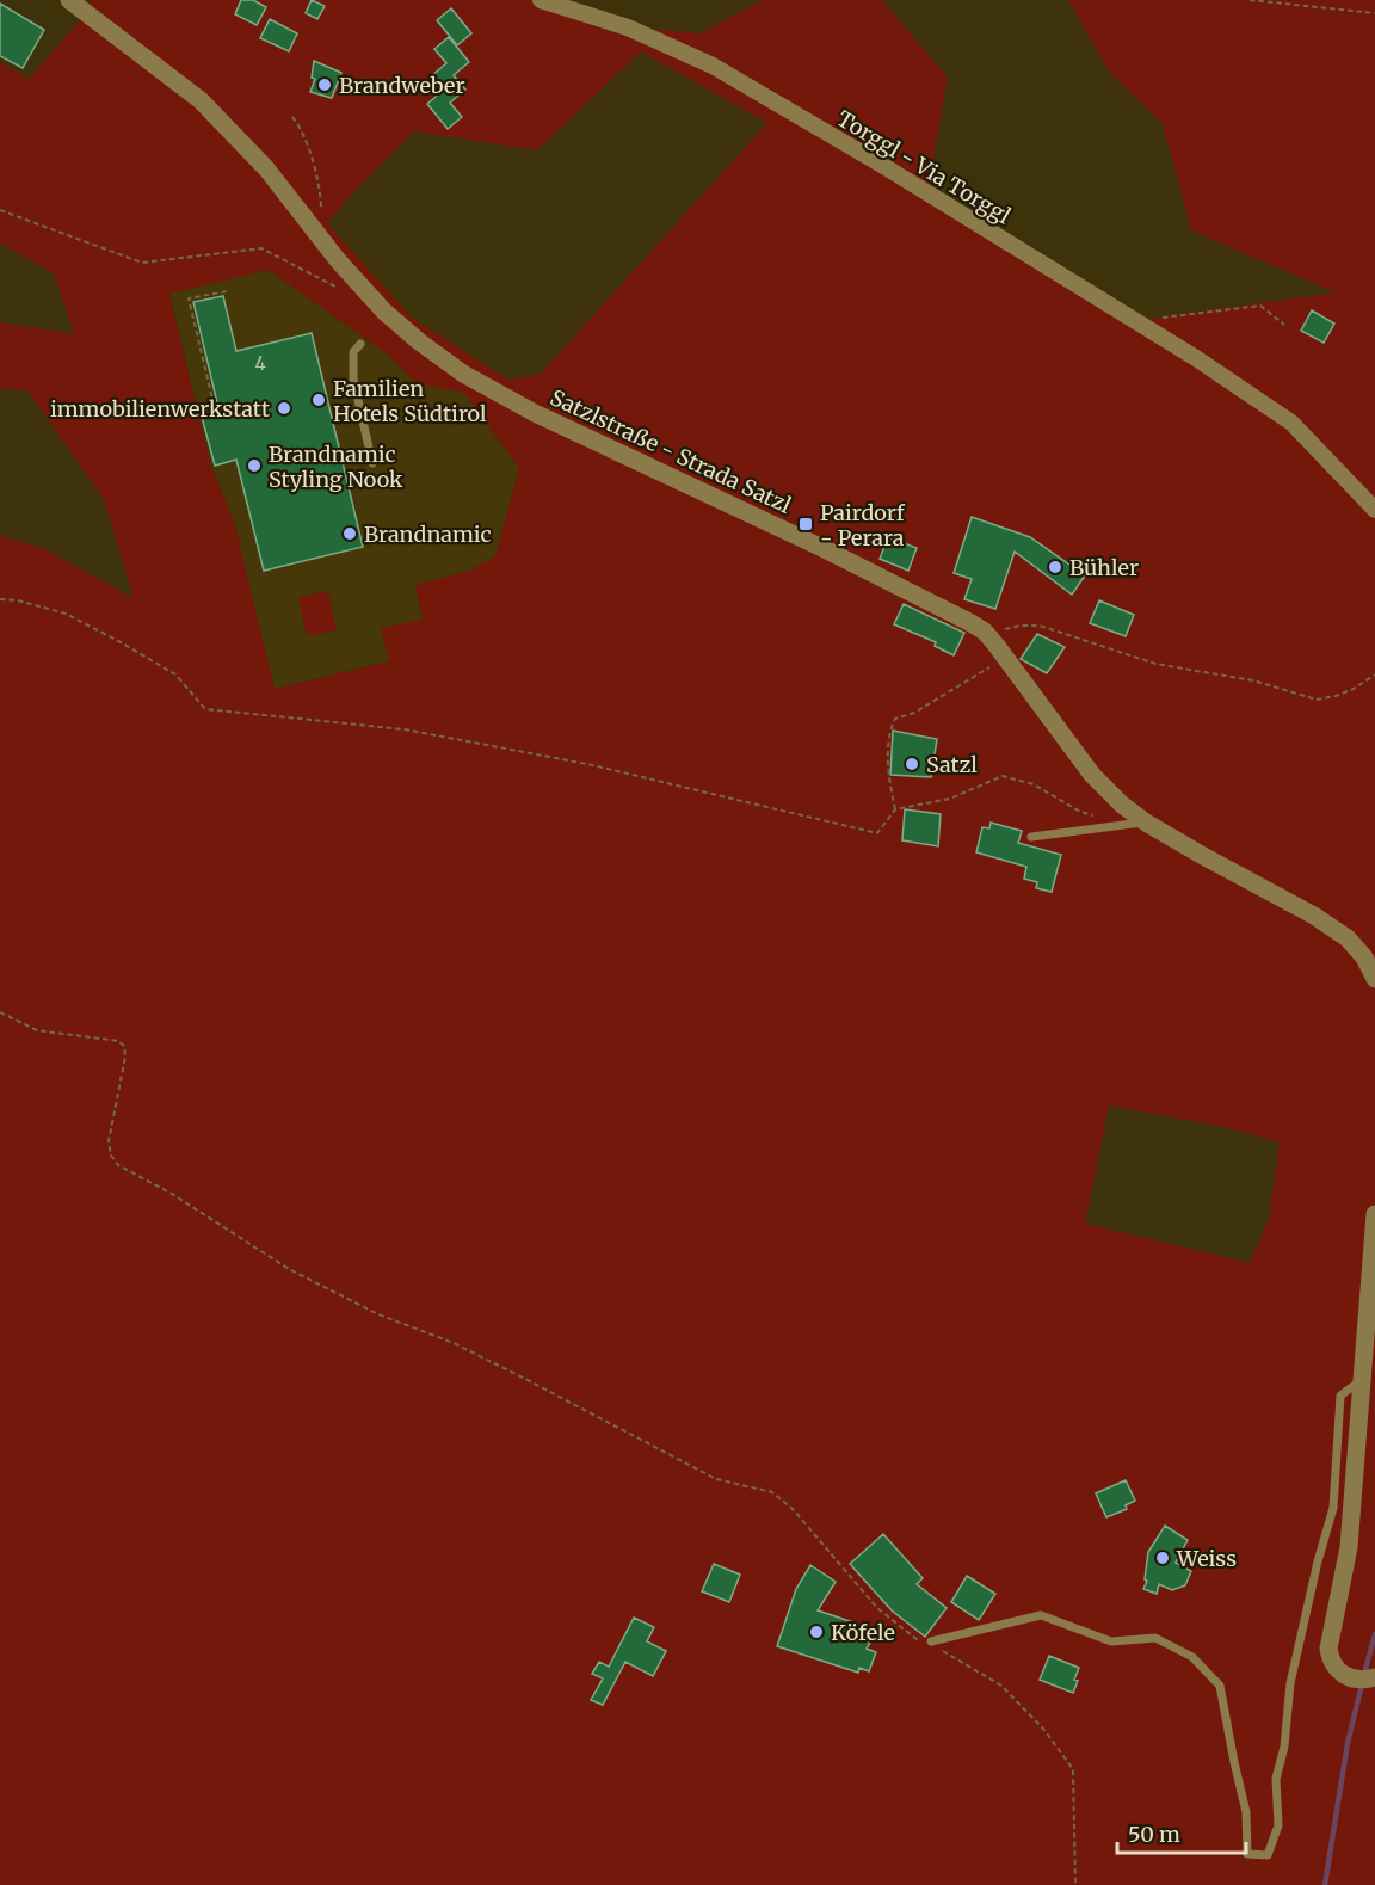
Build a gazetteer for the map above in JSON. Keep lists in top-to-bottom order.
{
  "streets": {
    "street": ["Torggl - Via Torggl", "Satzlstraße - Strada Satzl"]
  },
  "places": {
    "other": [
      "Brandweber",
      "Familien Hotels Südtirol",
      "immobilienwerkstatt",
      "Brandnamic Styling Nook",
      "Brandnamic",
      "Bühler",
      "Satzl",
      "Weiss",
      "Köfele"
    ],
    "transit": ["Pairdorf - Perara"]
  },
  "house_numbers": ["4"],
  "scale_bar": "50 m"
}
